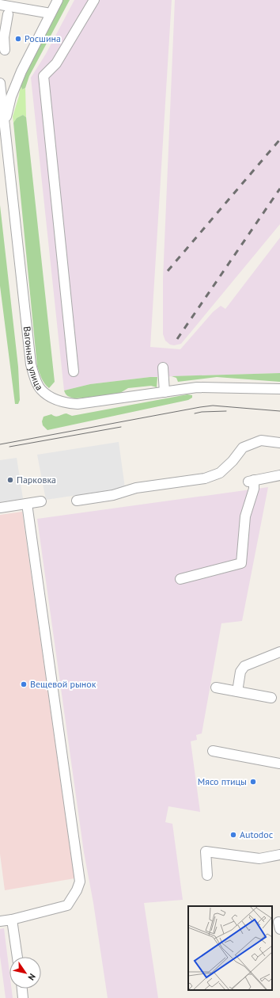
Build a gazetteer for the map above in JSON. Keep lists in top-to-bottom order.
{
  "streets": {
    "street": ["Вагонная улица"]
  },
  "places": [
    "Росшина",
    "Парковка",
    "Вещевой рынок",
    "Мясо птицы",
    "Autodoc"
  ],
  "north": "bottom right"
}
